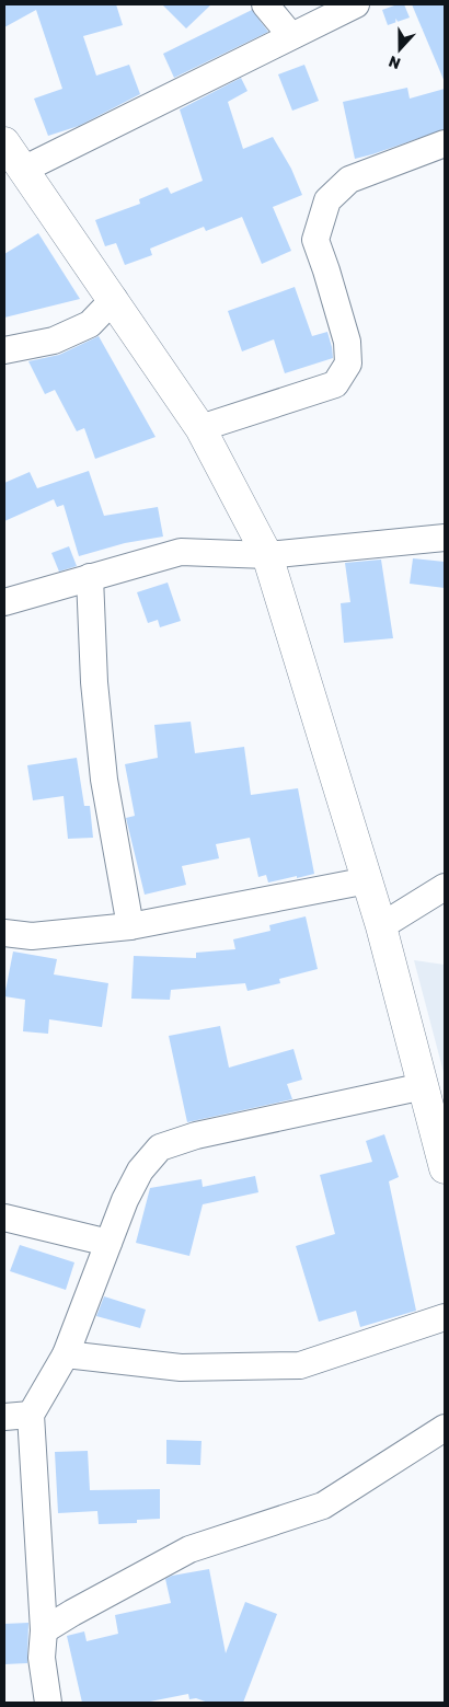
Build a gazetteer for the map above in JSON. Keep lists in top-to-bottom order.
{
  "north": "bottom"
}
